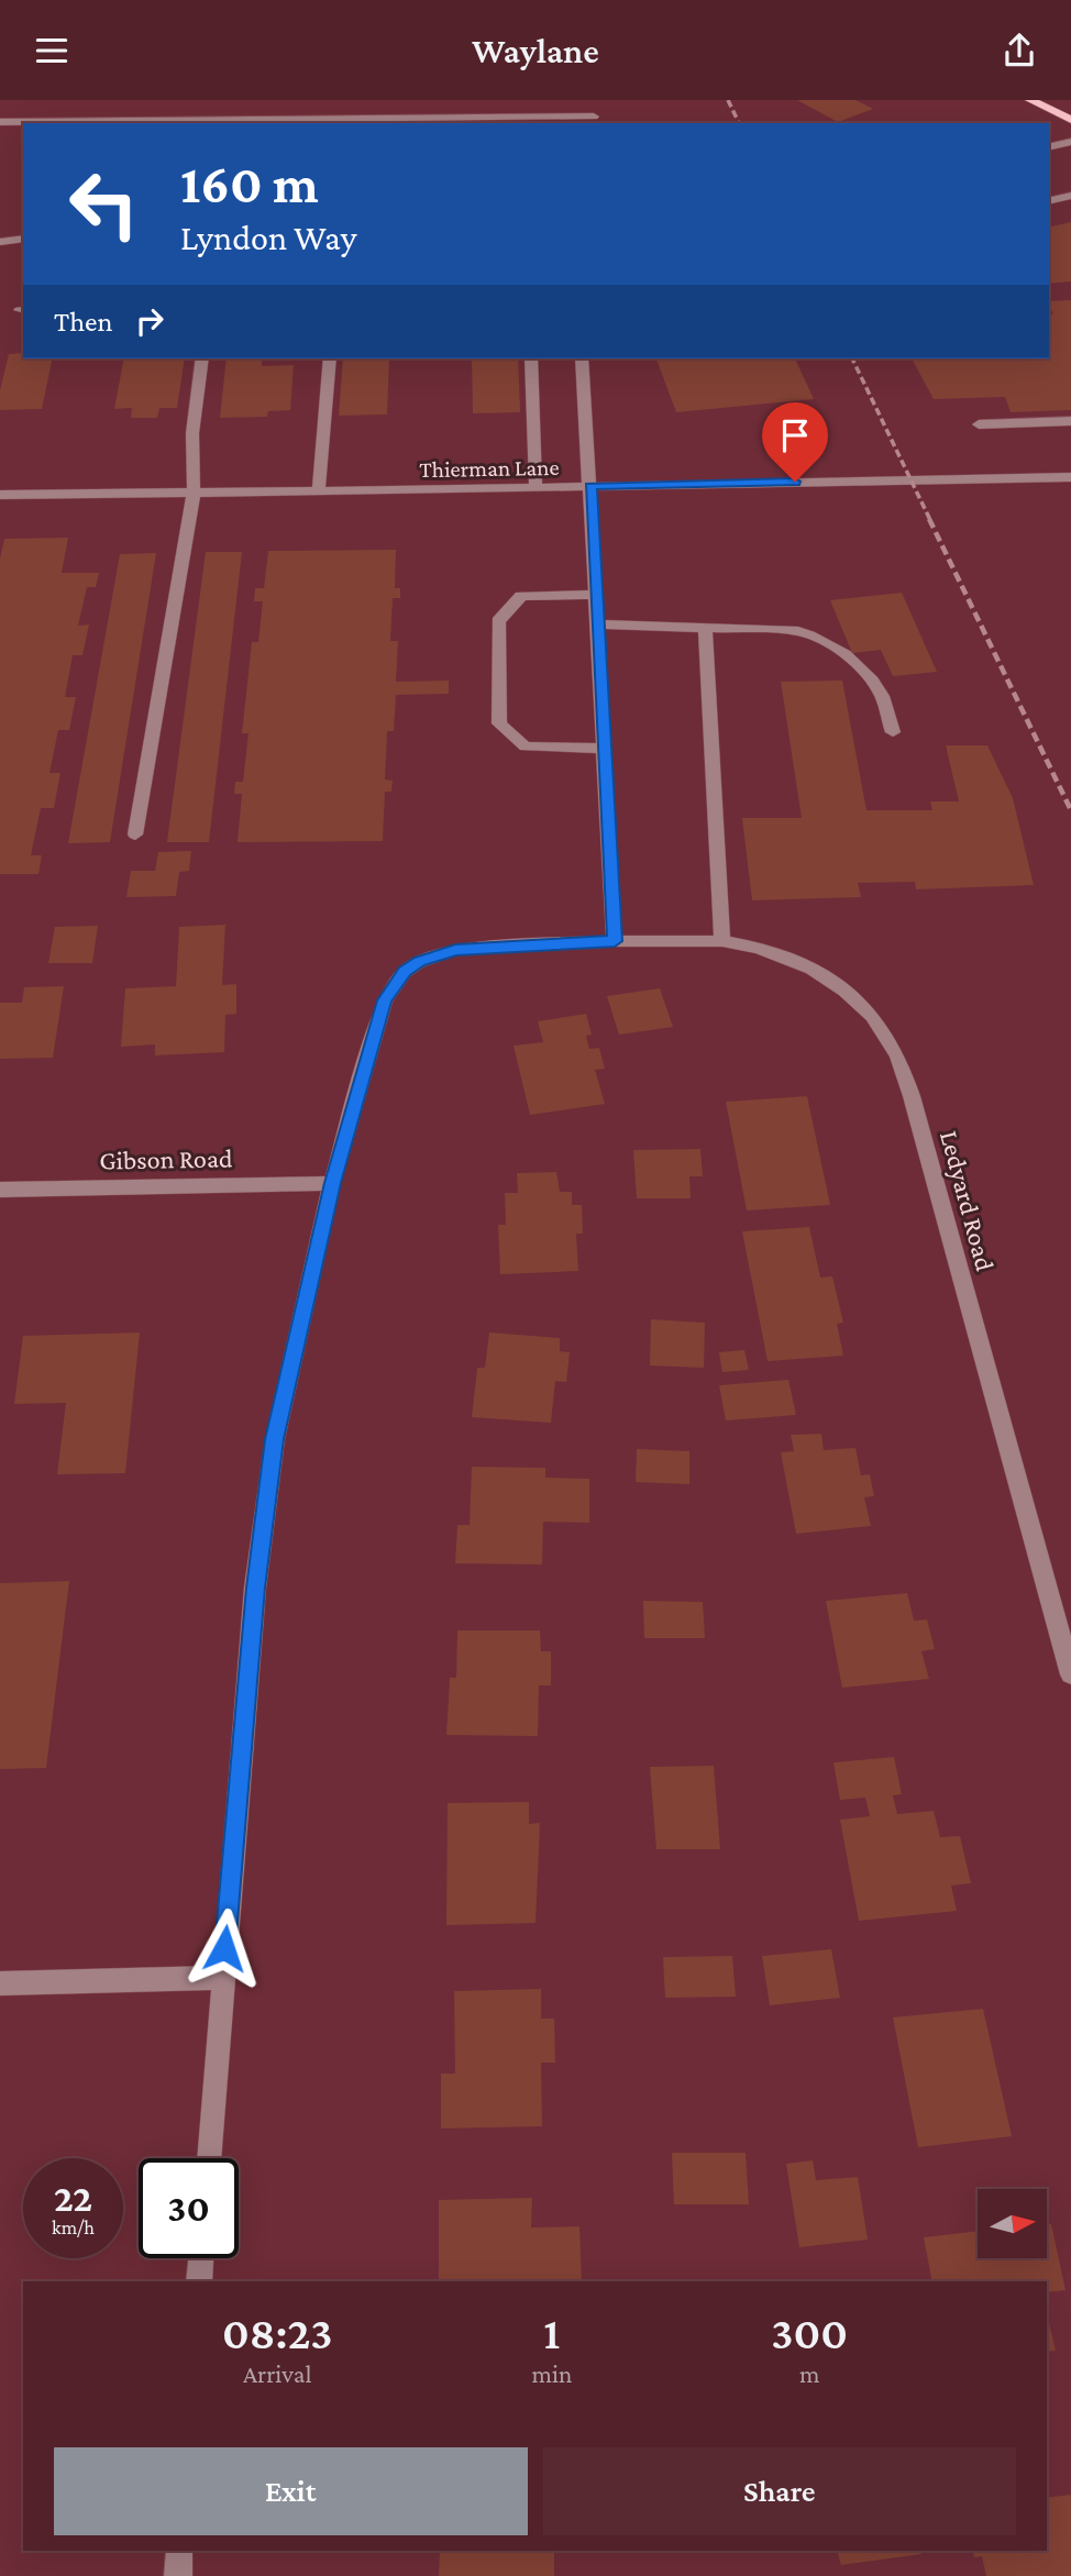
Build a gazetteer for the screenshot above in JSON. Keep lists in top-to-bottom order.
{
  "streets": {
    "street": ["Thierman Lane", "Gibson Road", "Ledyard Road"]
  },
  "crossings": [
    ["Gibson Road", "Ledyard Road"]
  ],
  "north": "right",
  "page": {
    "header": "Waylane",
    "turn": ["160 m", "Lyndon Way"],
    "then": "Then",
    "speed": "22 km/h",
    "limit": "30",
    "eta": [
      "08:23",
      "Arrival",
      "1",
      "min",
      "300",
      "m"
    ],
    "buttons": ["Exit", "Share"]
  }
}
